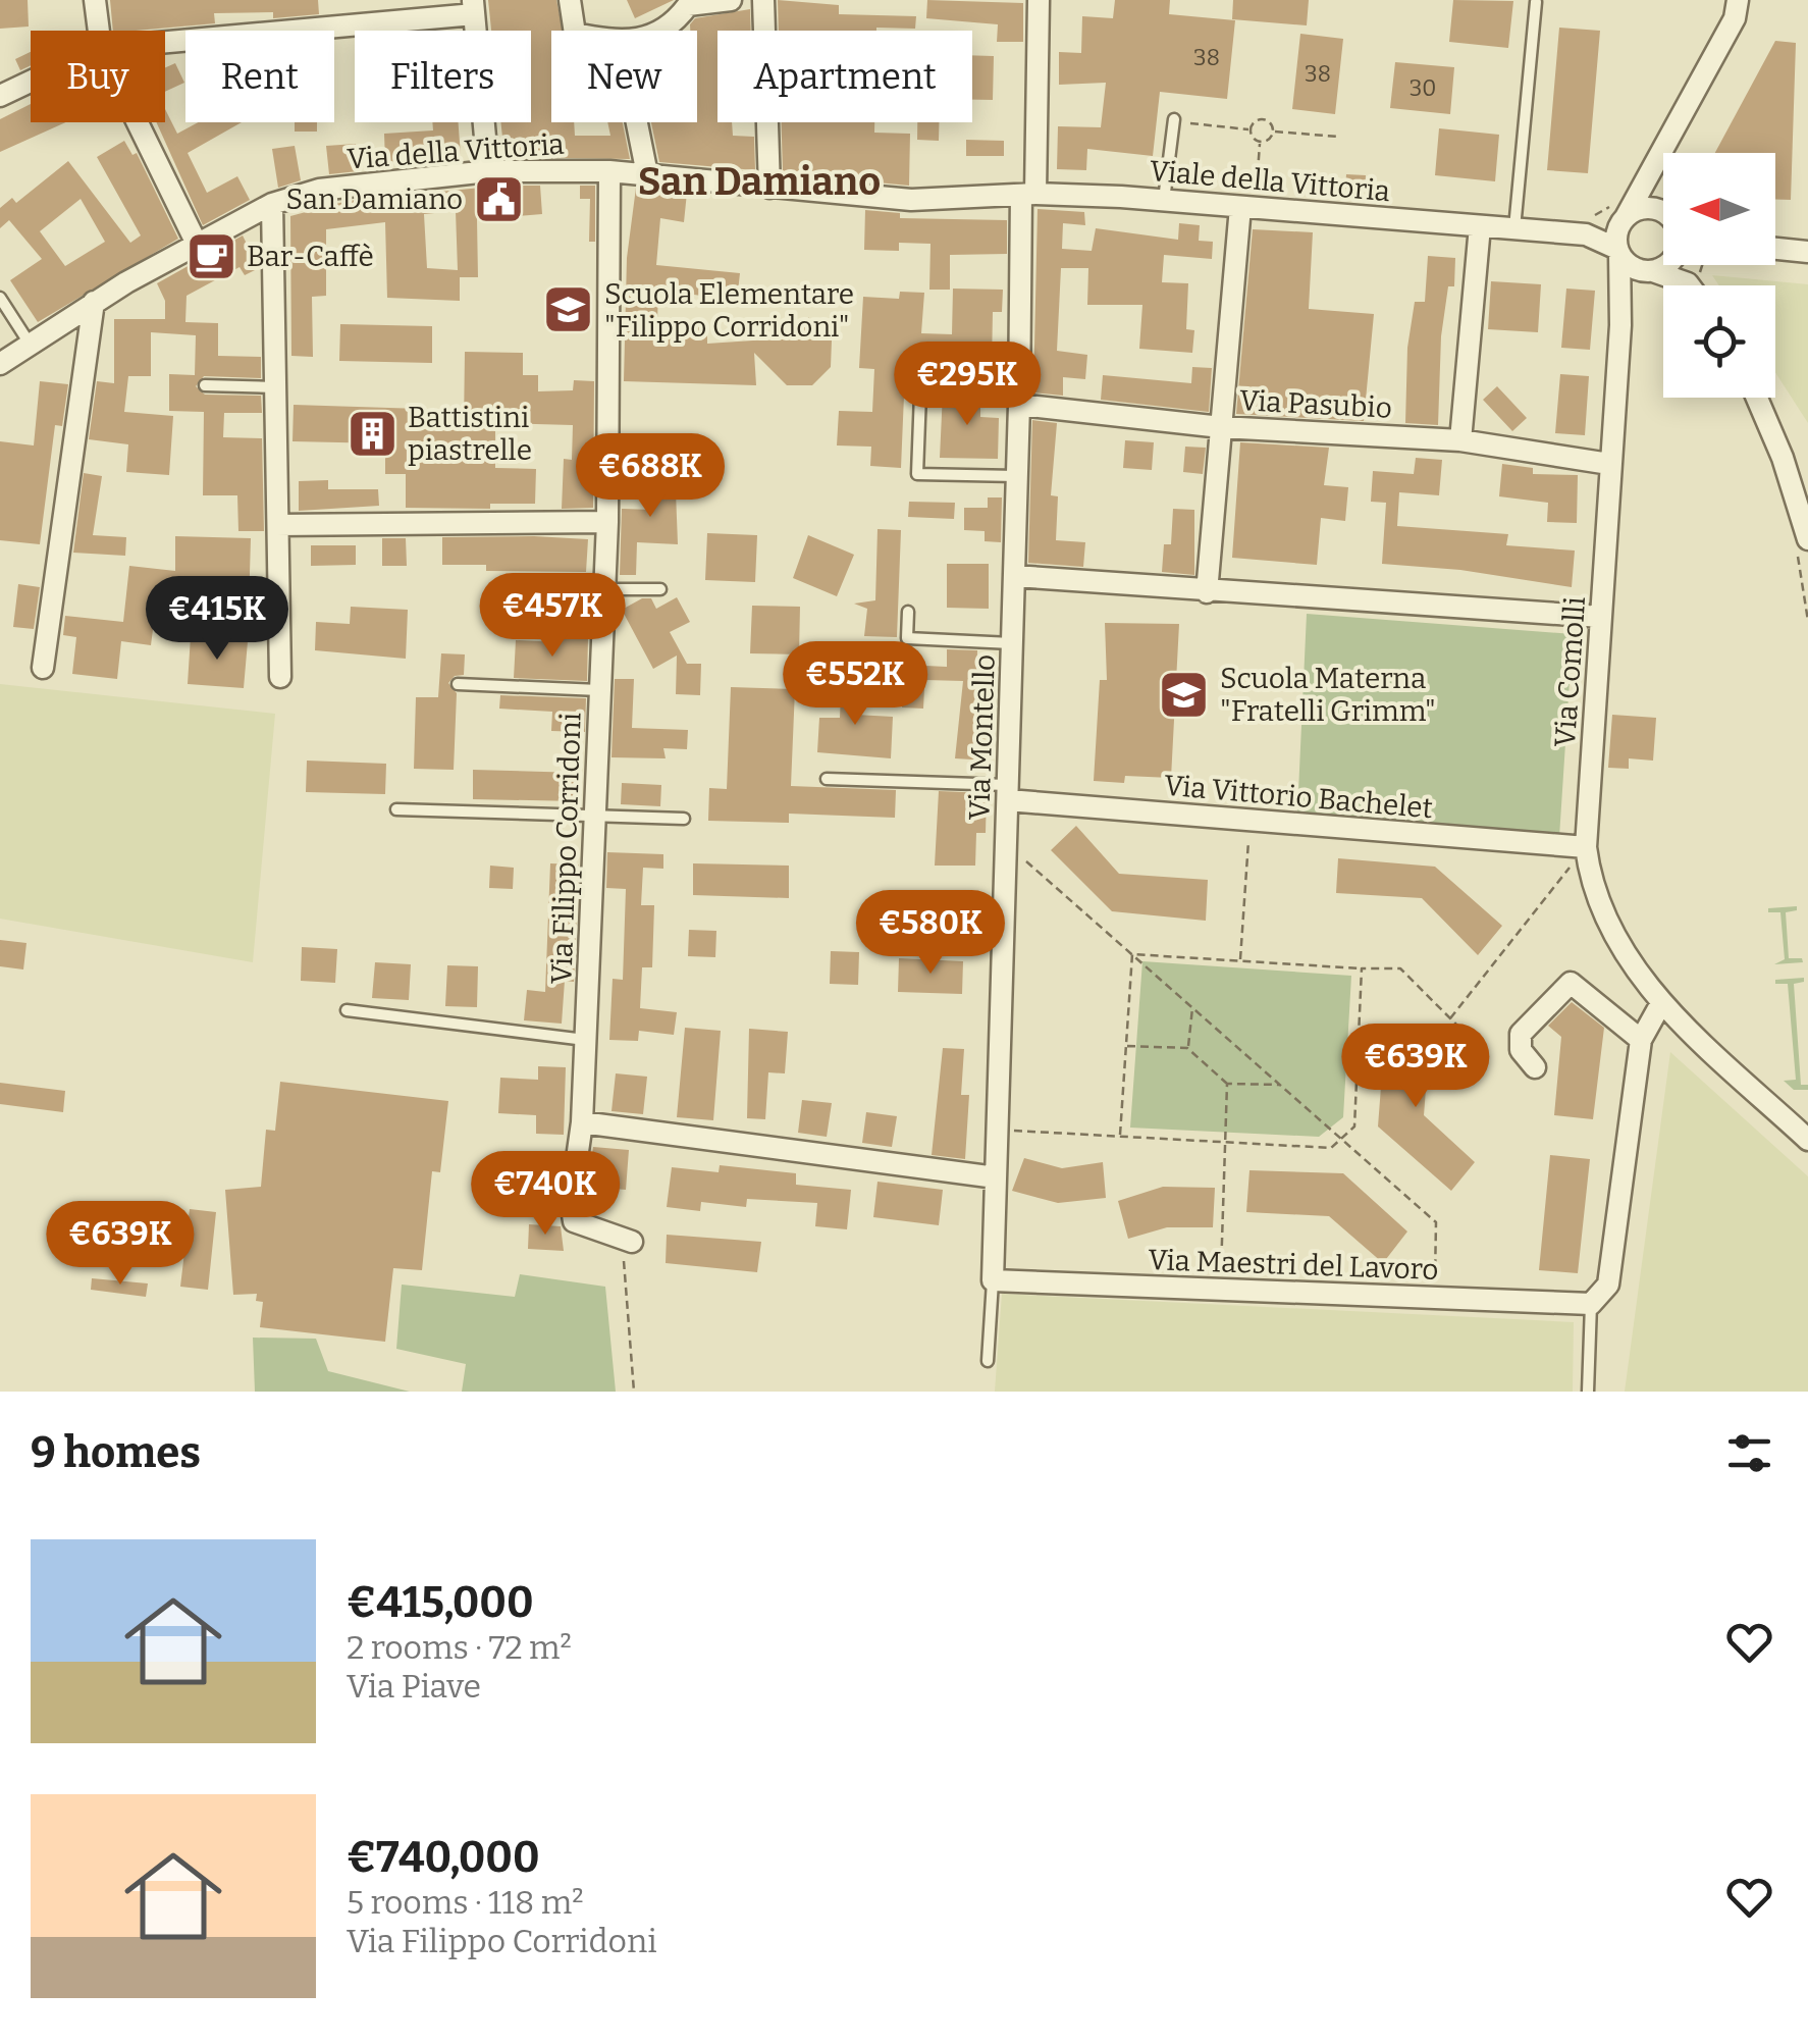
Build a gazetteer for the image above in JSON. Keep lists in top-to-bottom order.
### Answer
{
  "streets": {
    "street": [
      "Via della Vittoria",
      "Viale della Vittoria",
      "Via Pasubio",
      "Via Comolli",
      "Via Montello",
      "Via Vittorio Bachelet",
      "Via Filippo Corridoni",
      "Via Maestri del Lavoro"
    ]
  },
  "crossings": [
    ["Via della Vittoria", "Viale della Vittoria"],
    ["Via della Vittoria", "Via Montello"],
    ["Via della Vittoria", "Via Filippo Corridoni"],
    ["Viale della Vittoria", "Via Comolli"],
    ["Viale della Vittoria", "Via Montello"],
    ["Via Pasubio", "Via Comolli"],
    ["Via Pasubio", "Via Montello"],
    ["Via Comolli", "Via Vittorio Bachelet"],
    ["Via Montello", "Via Vittorio Bachelet"],
    ["Via Montello", "Via Maestri del Lavoro"]
  ],
  "districts": ["San Damiano"],
  "places": {
    "public building": ["San Damiano"],
    "cafe": ["Bar-Caffè"],
    "school or university": ["Scuola Elementare \"Filippo Corridoni\"", "Scuola Materna \"Fratelli Grimm\""],
    "building": ["Battistini piastrelle"]
  },
  "house_numbers": ["38", "38", "30"],
  "north": "left",
  "page": {
    "chip": [
      "Buy",
      "Rent",
      "Filters",
      "New",
      "Apartment"
    ],
    "price": [
      "€295K",
      "€688K",
      "€457K",
      "€415K",
      "€552K",
      "€580K",
      "€639K",
      "€740K",
      "€639K"
    ],
    "heading": "9 homes",
    "list": [
      {
        "name": "€415,000",
        "note": "2 rooms · 72 m² · Via Piave"
      },
      {
        "name": "€740,000",
        "note": "5 rooms · 118 m² · Via Filippo Corridoni"
      }
    ]
  }
}
